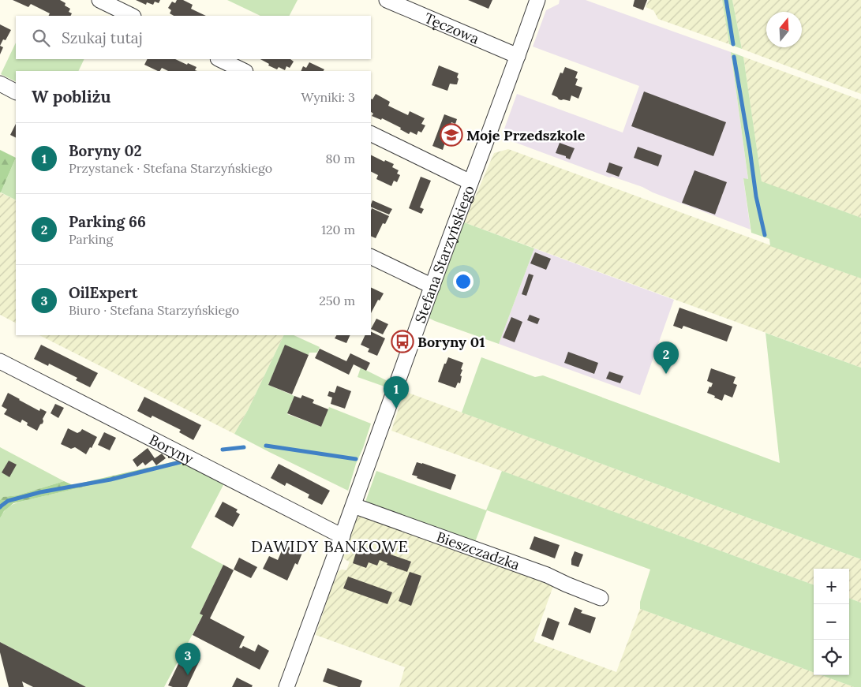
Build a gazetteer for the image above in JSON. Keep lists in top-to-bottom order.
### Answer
{
  "streets": {
    "street": [
      "Tęczowa",
      "Stefana Starzyńskiego",
      "Boryny",
      "Bieszczadzka"
    ]
  },
  "crossings": [
    ["Tęczowa", "Stefana Starzyńskiego"],
    ["Stefana Starzyńskiego", "Boryny"],
    ["Stefana Starzyńskiego", "Bieszczadzka"]
  ],
  "districts": ["DAWIDY BANKOWE"],
  "places": {
    "school or university": ["Moje Przedszkole"],
    "bus stop": ["Boryny 01"]
  },
  "north": "top",
  "page": {
    "search": "Szukaj tutaj",
    "heading": ["W pobliżu", "Wyniki: 3"],
    "list": [
      {
        "mark": "1",
        "name": "Boryny 02",
        "note": "Przystanek · Stefana Starzyńskiego",
        "value": "80 m"
      },
      {
        "mark": "2",
        "name": "Parking 66",
        "note": "Parking",
        "value": "120 m"
      },
      {
        "mark": "3",
        "name": "OilExpert",
        "note": "Biuro · Stefana Starzyńskiego",
        "value": "250 m"
      }
    ],
    "pins": ["2", "1", "3"],
    "map_buttons": ["+", "−"]
  }
}
